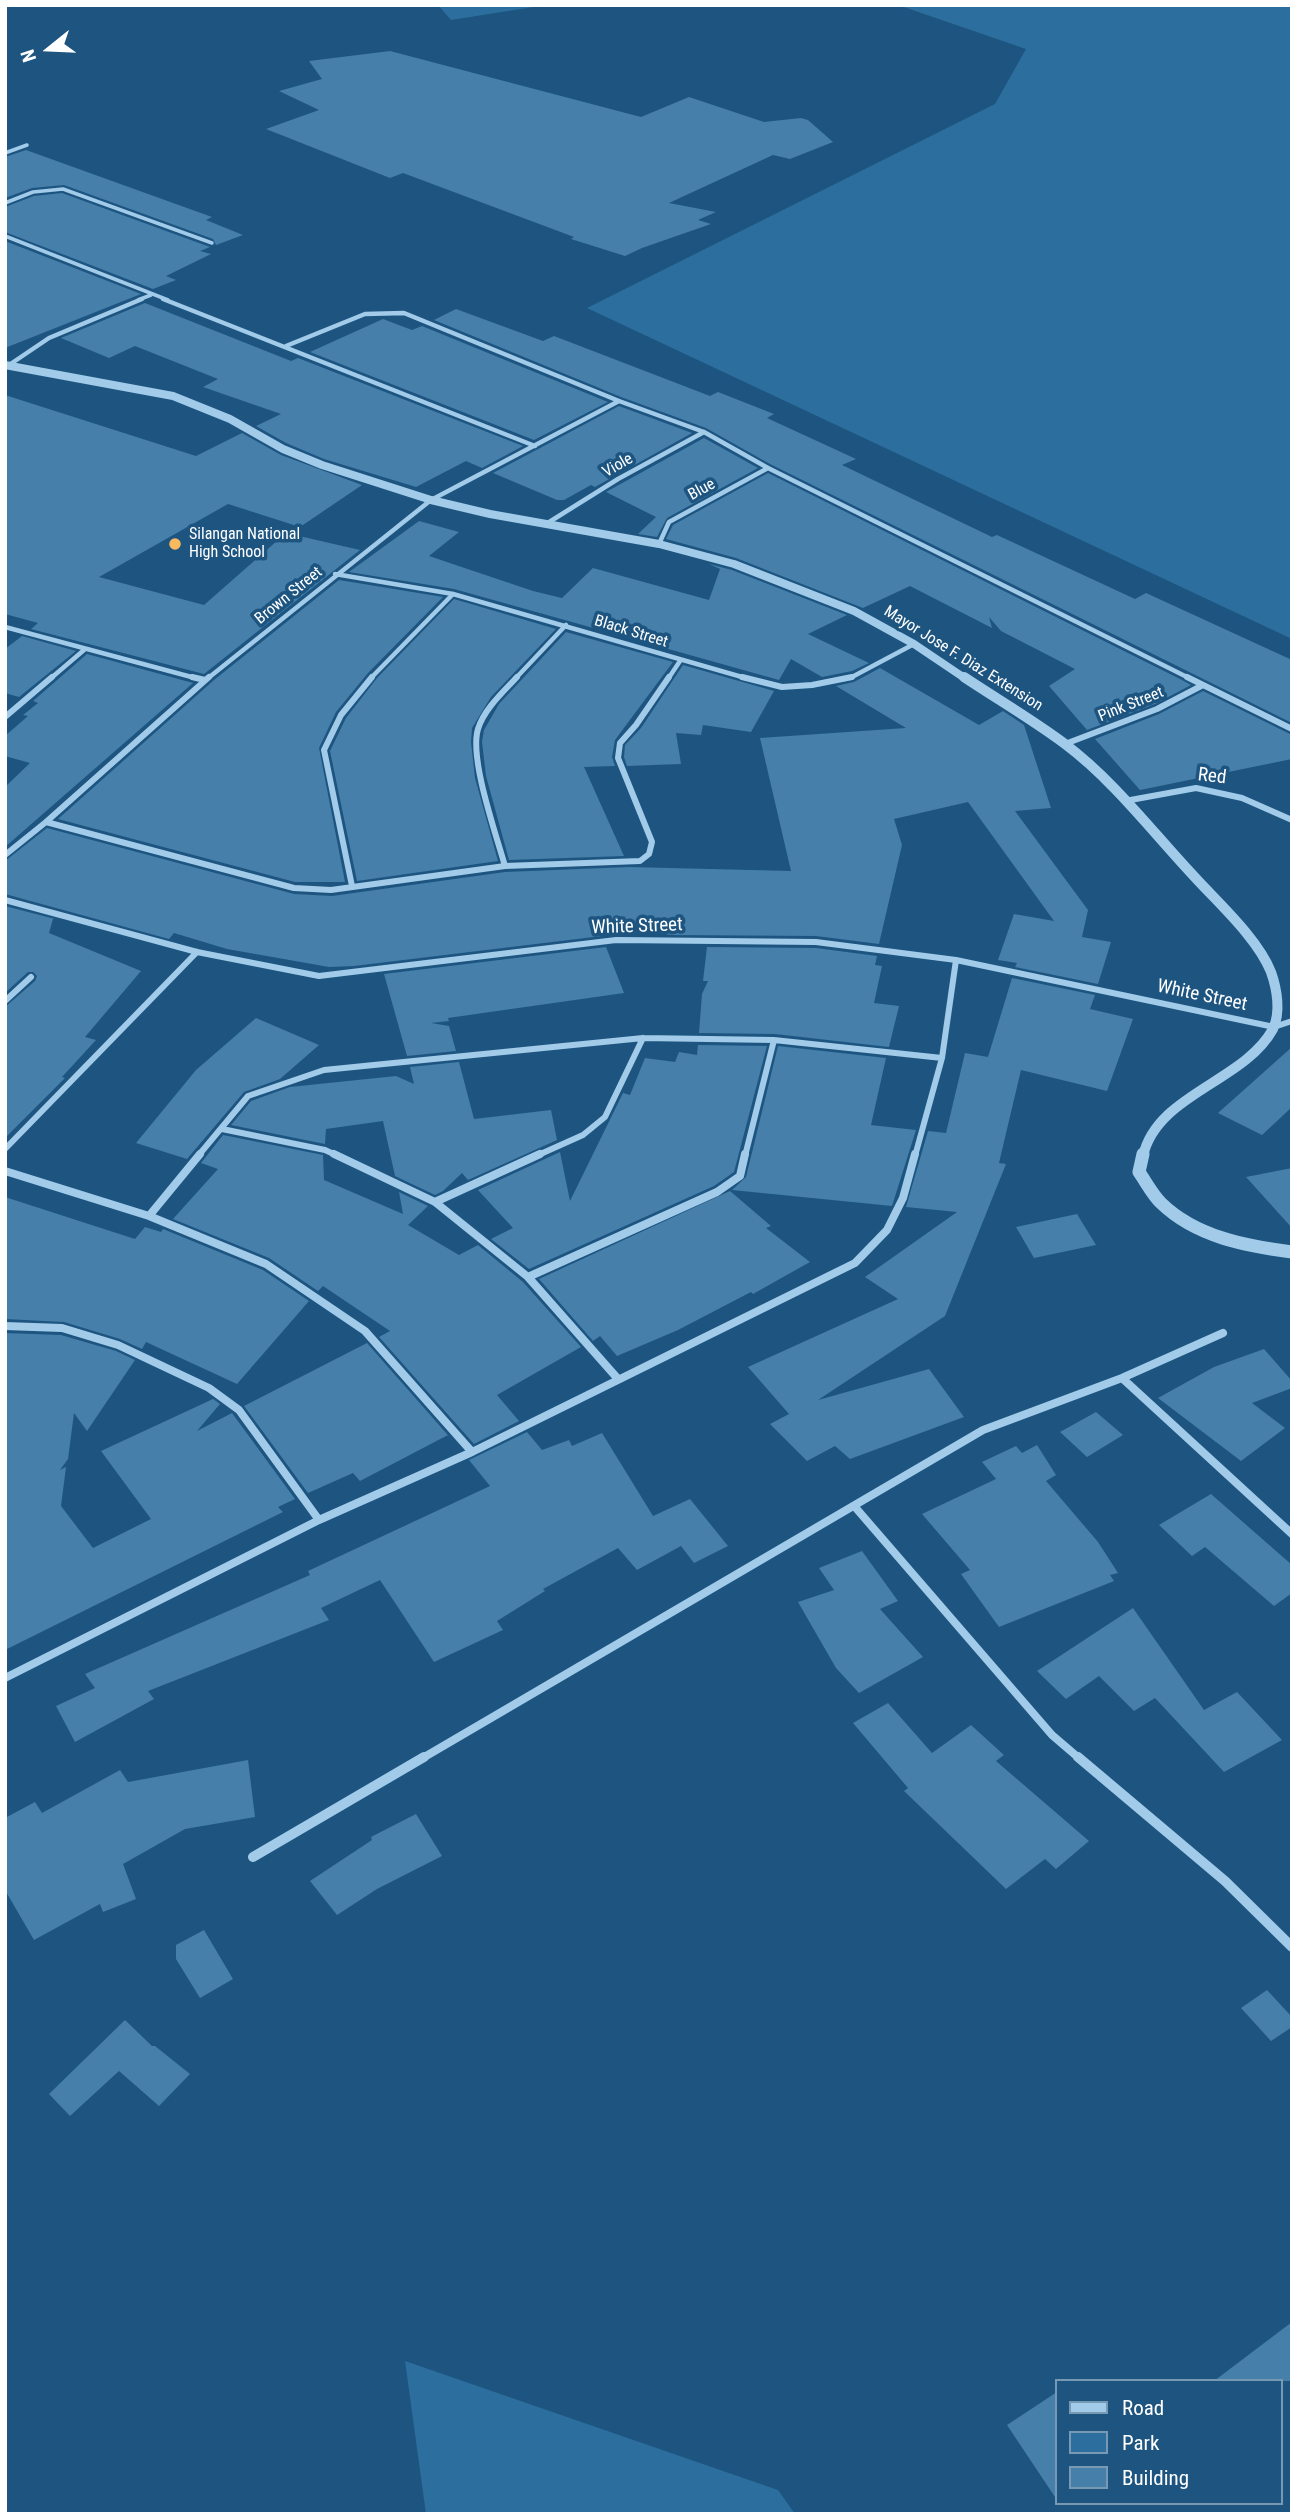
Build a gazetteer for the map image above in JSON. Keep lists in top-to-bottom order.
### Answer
{
  "streets": {
    "street": [
      "Viole",
      "Blue",
      "Brown Street",
      "Black Street",
      "Mayor Jose F. Diaz Extension",
      "Pink Street",
      "Red",
      "White Street"
    ]
  },
  "crossings": [
    ["Viole", "Mayor Jose F. Diaz Extension"],
    ["Blue", "Mayor Jose F. Diaz Extension"],
    ["Brown Street", "Black Street"],
    ["Brown Street", "Mayor Jose F. Diaz Extension"],
    ["Black Street", "Mayor Jose F. Diaz Extension"],
    ["Mayor Jose F. Diaz Extension", "Pink Street"],
    ["Mayor Jose F. Diaz Extension", "Red"],
    ["Mayor Jose F. Diaz Extension", "White Street"]
  ],
  "places": ["Silangan National High School"],
  "legend": ["Road", "Park", "Building"],
  "north": "left"
}
